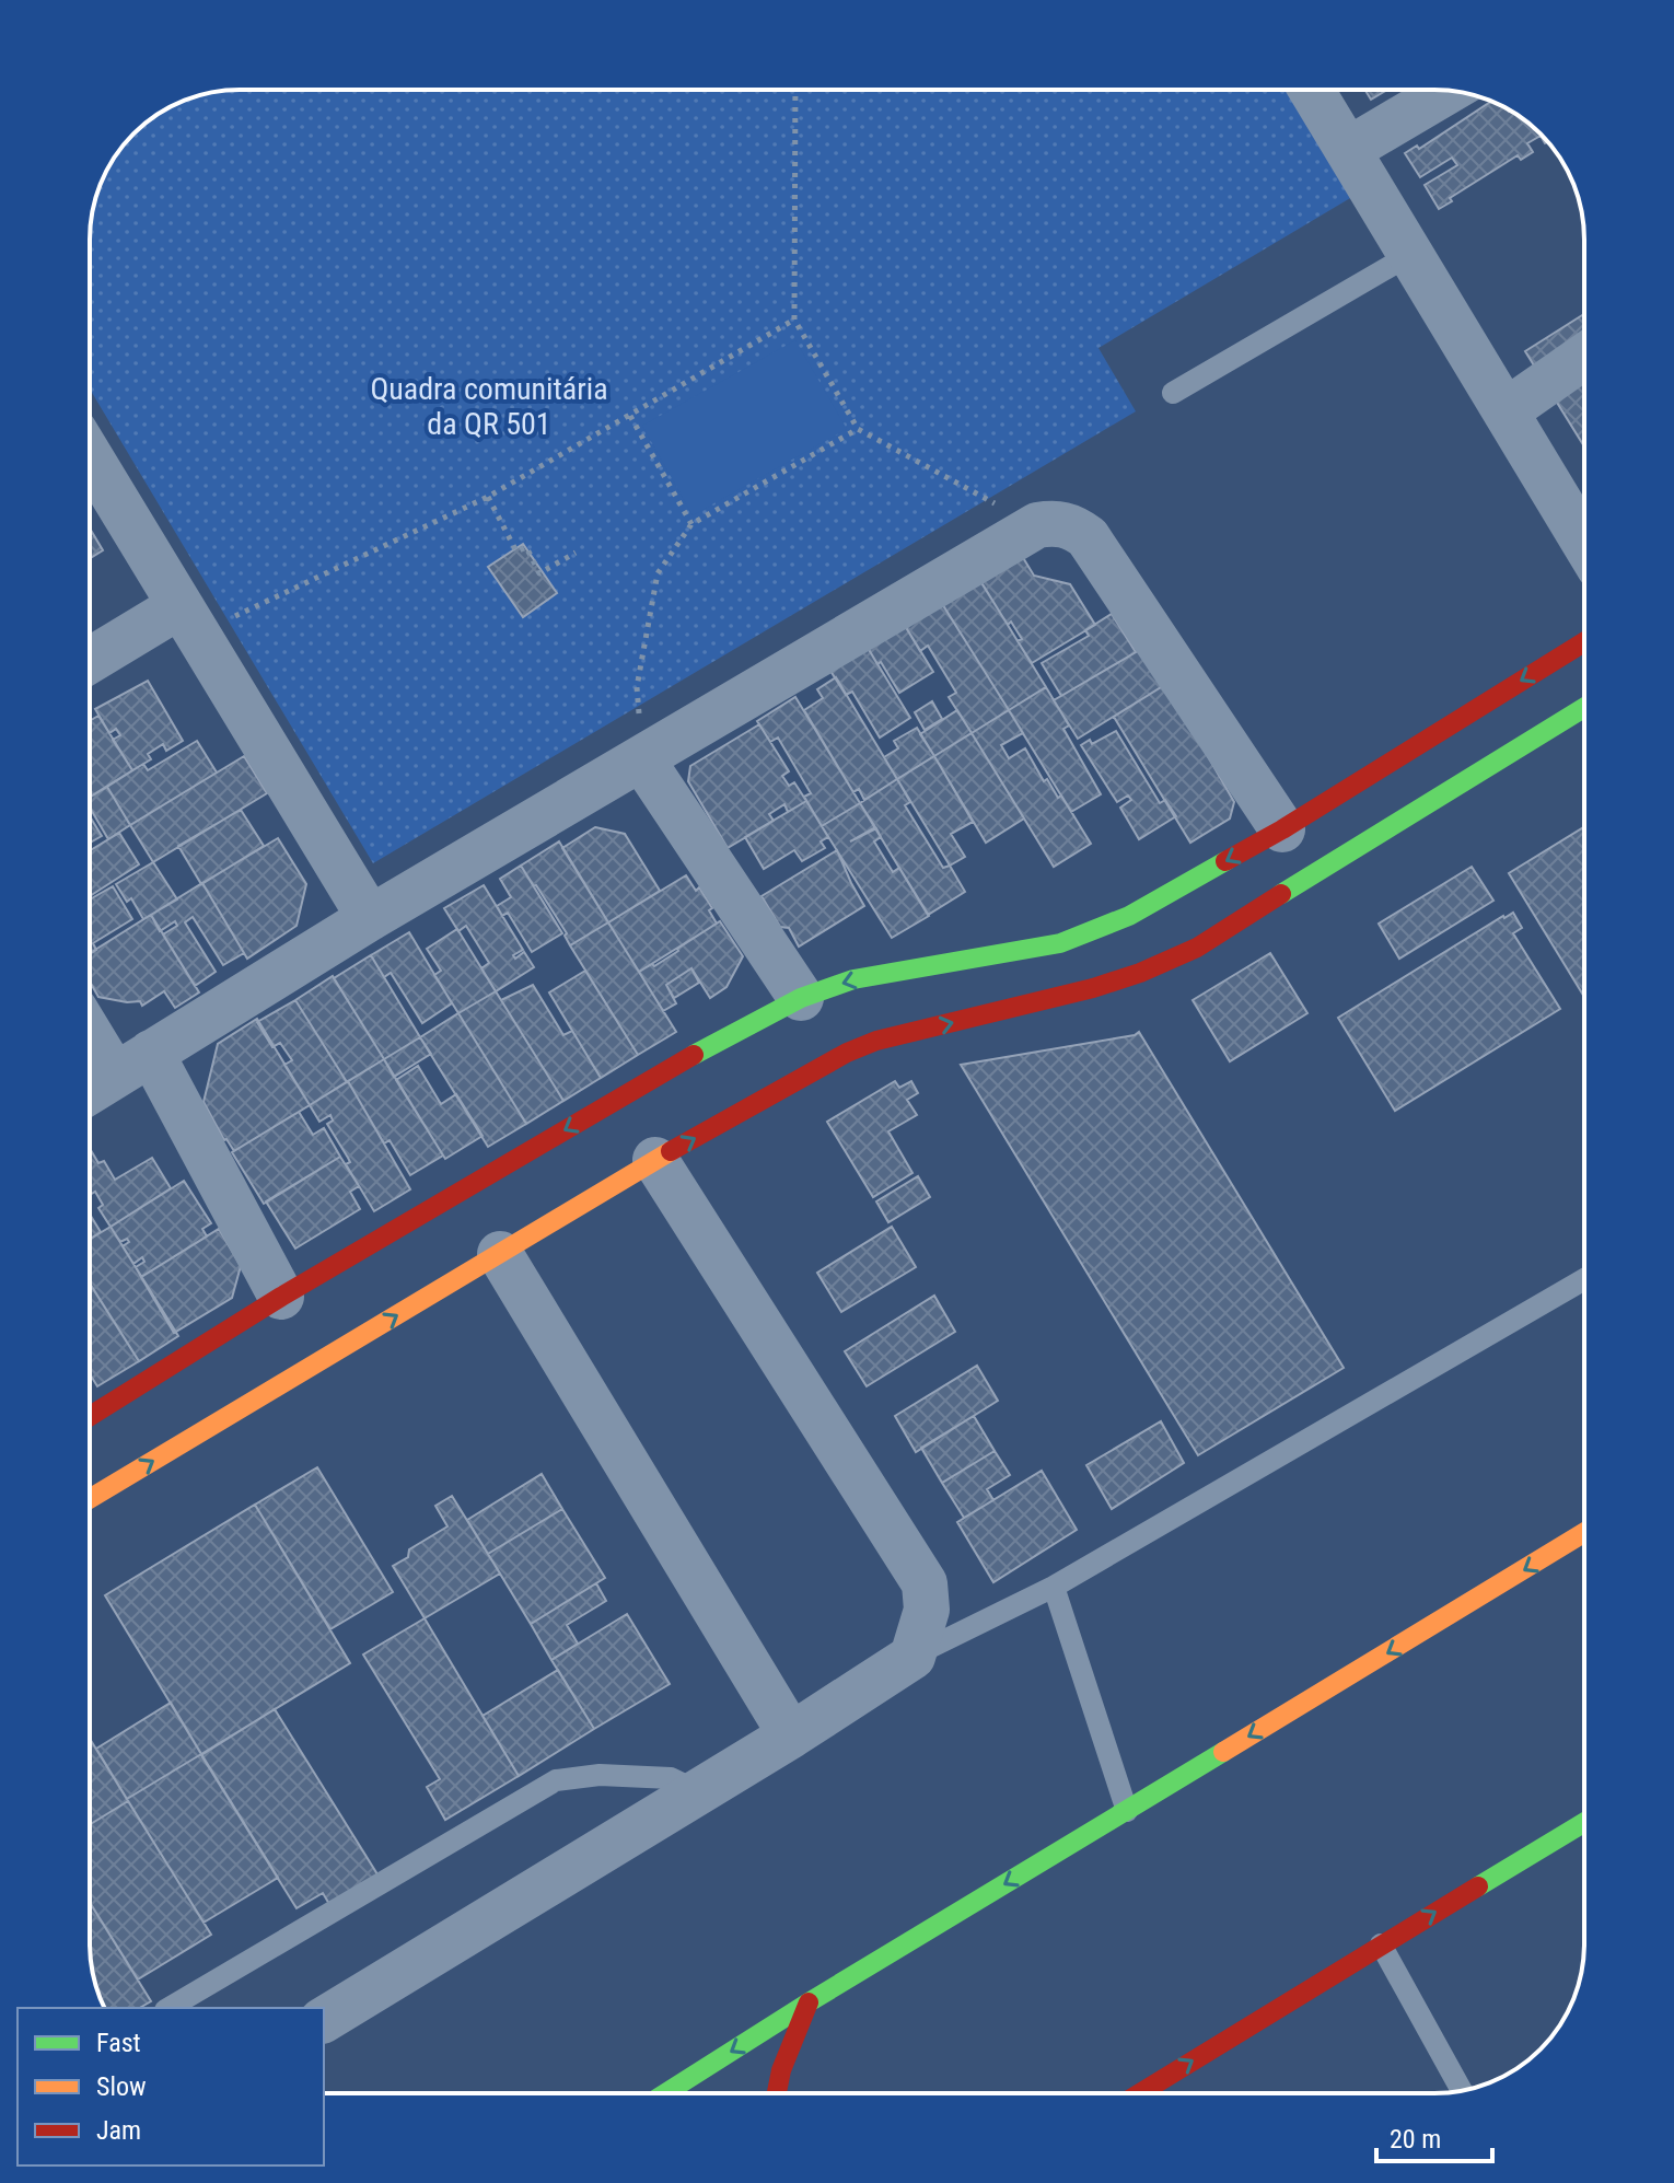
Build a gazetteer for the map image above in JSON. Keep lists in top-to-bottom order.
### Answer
{
  "parks": ["Quadra comunitária da QR 501"],
  "legend": ["Fast", "Slow", "Jam"],
  "scale_bar": "20 m"
}
